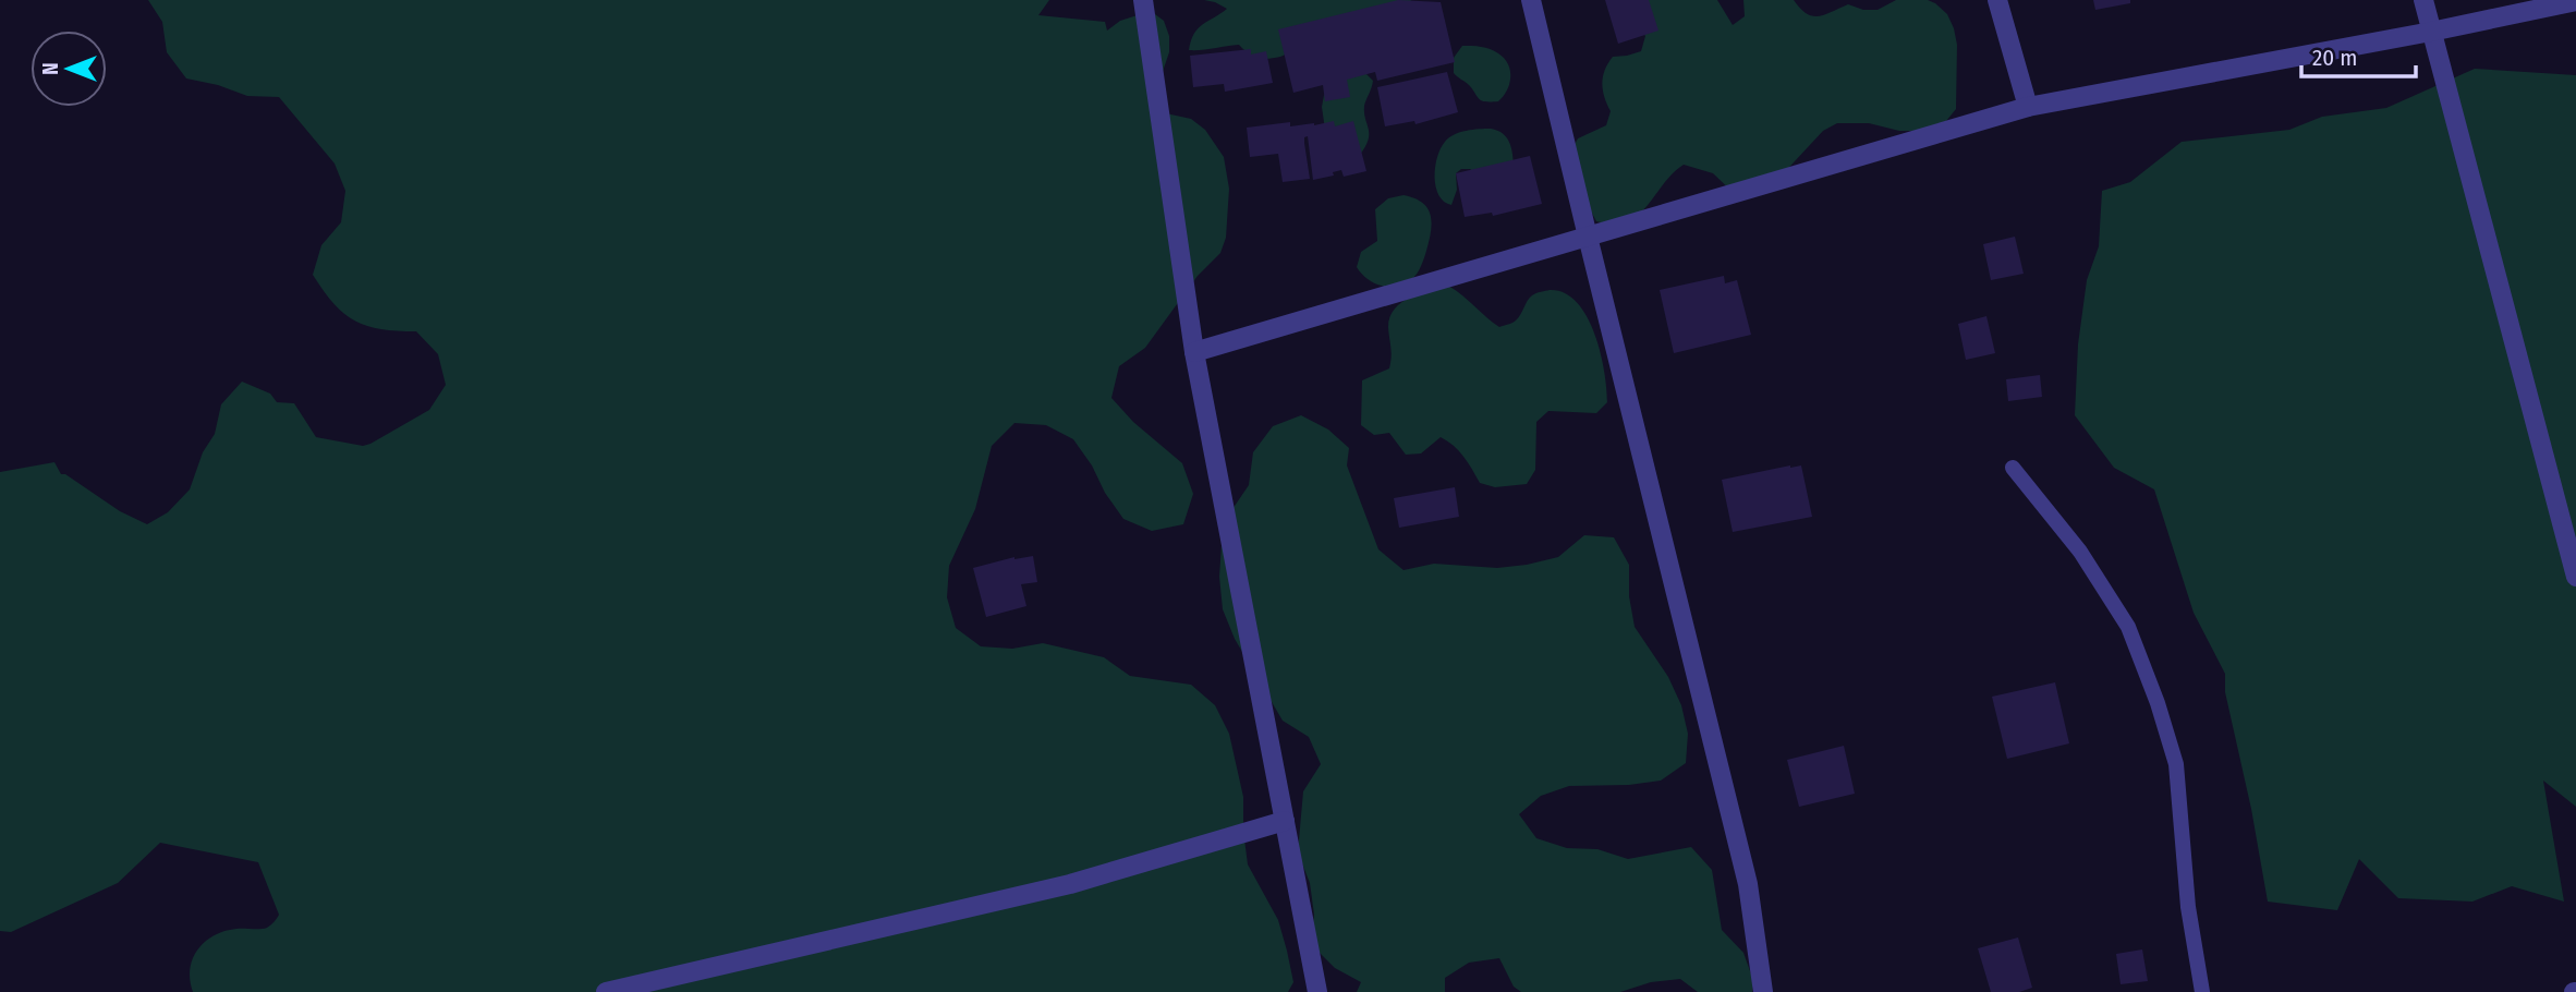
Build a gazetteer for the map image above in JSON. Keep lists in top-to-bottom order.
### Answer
{
  "scale_bar": "20 m",
  "north": "left"
}
